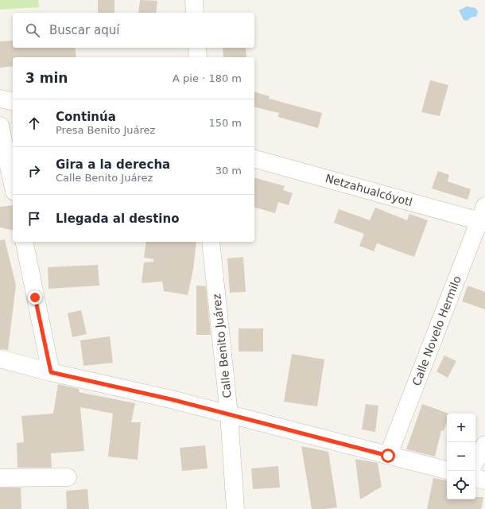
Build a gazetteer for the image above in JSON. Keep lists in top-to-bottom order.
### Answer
{
  "streets": {
    "street": ["Netzahualcóyotl", "Calle Novelo Hermilo", "Calle Benito Juárez"]
  },
  "crossings": [
    ["Netzahualcóyotl", "Calle Novelo Hermilo"]
  ],
  "page": {
    "search": "Buscar aquí",
    "heading": ["3 min", "A pie · 180 m"],
    "list": [
      ["Continúa", "Presa Benito Juárez", "150 m"],
      ["Gira a la derecha", "Calle Benito Juárez", "30 m"],
      "Llegada al destino"
    ],
    "map_buttons": ["+", "−"]
  }
}
